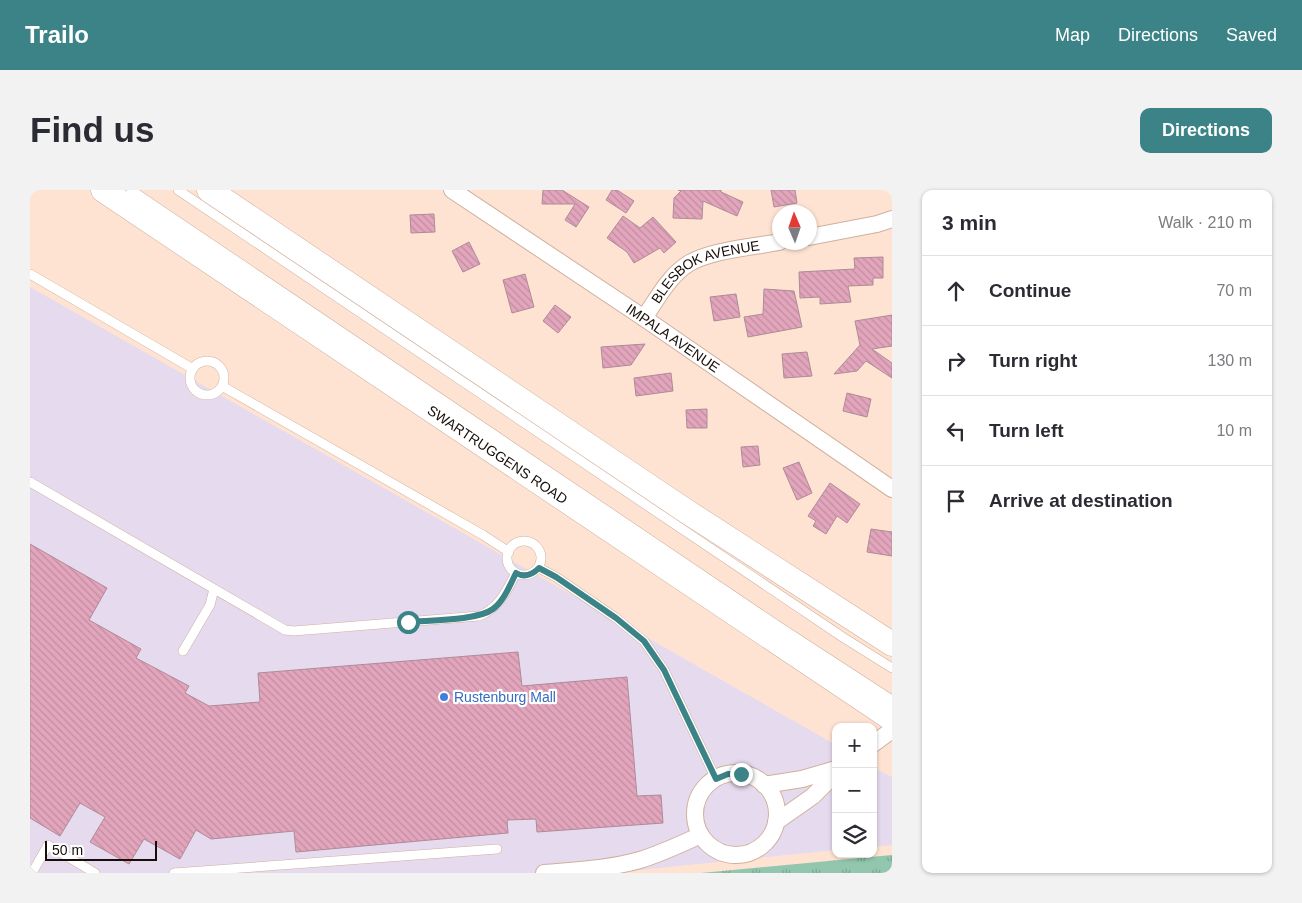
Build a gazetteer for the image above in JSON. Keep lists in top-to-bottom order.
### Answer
{
  "streets": {
    "main road": ["SWARTRUGGENS ROAD"],
    "street": ["BLESBOK AVENUE", "IMPALA AVENUE"]
  },
  "crossings": [
    ["BLESBOK AVENUE", "IMPALA AVENUE"]
  ],
  "places": ["Rustenburg Mall"],
  "scale_bar": "50 m",
  "north": "top",
  "page": {
    "header": "Trailo",
    "nav": ["Map", "Directions", "Saved"],
    "buttons": "Directions",
    "title": "Find us",
    "heading": ["3 min", "Walk · 210 m"],
    "list": [
      ["Continue", "70 m"],
      ["Turn right", "130 m"],
      ["Turn left", "10 m"],
      "Arrive at destination"
    ],
    "map_buttons": ["+", "−"],
    "scale": "50 m"
  }
}
